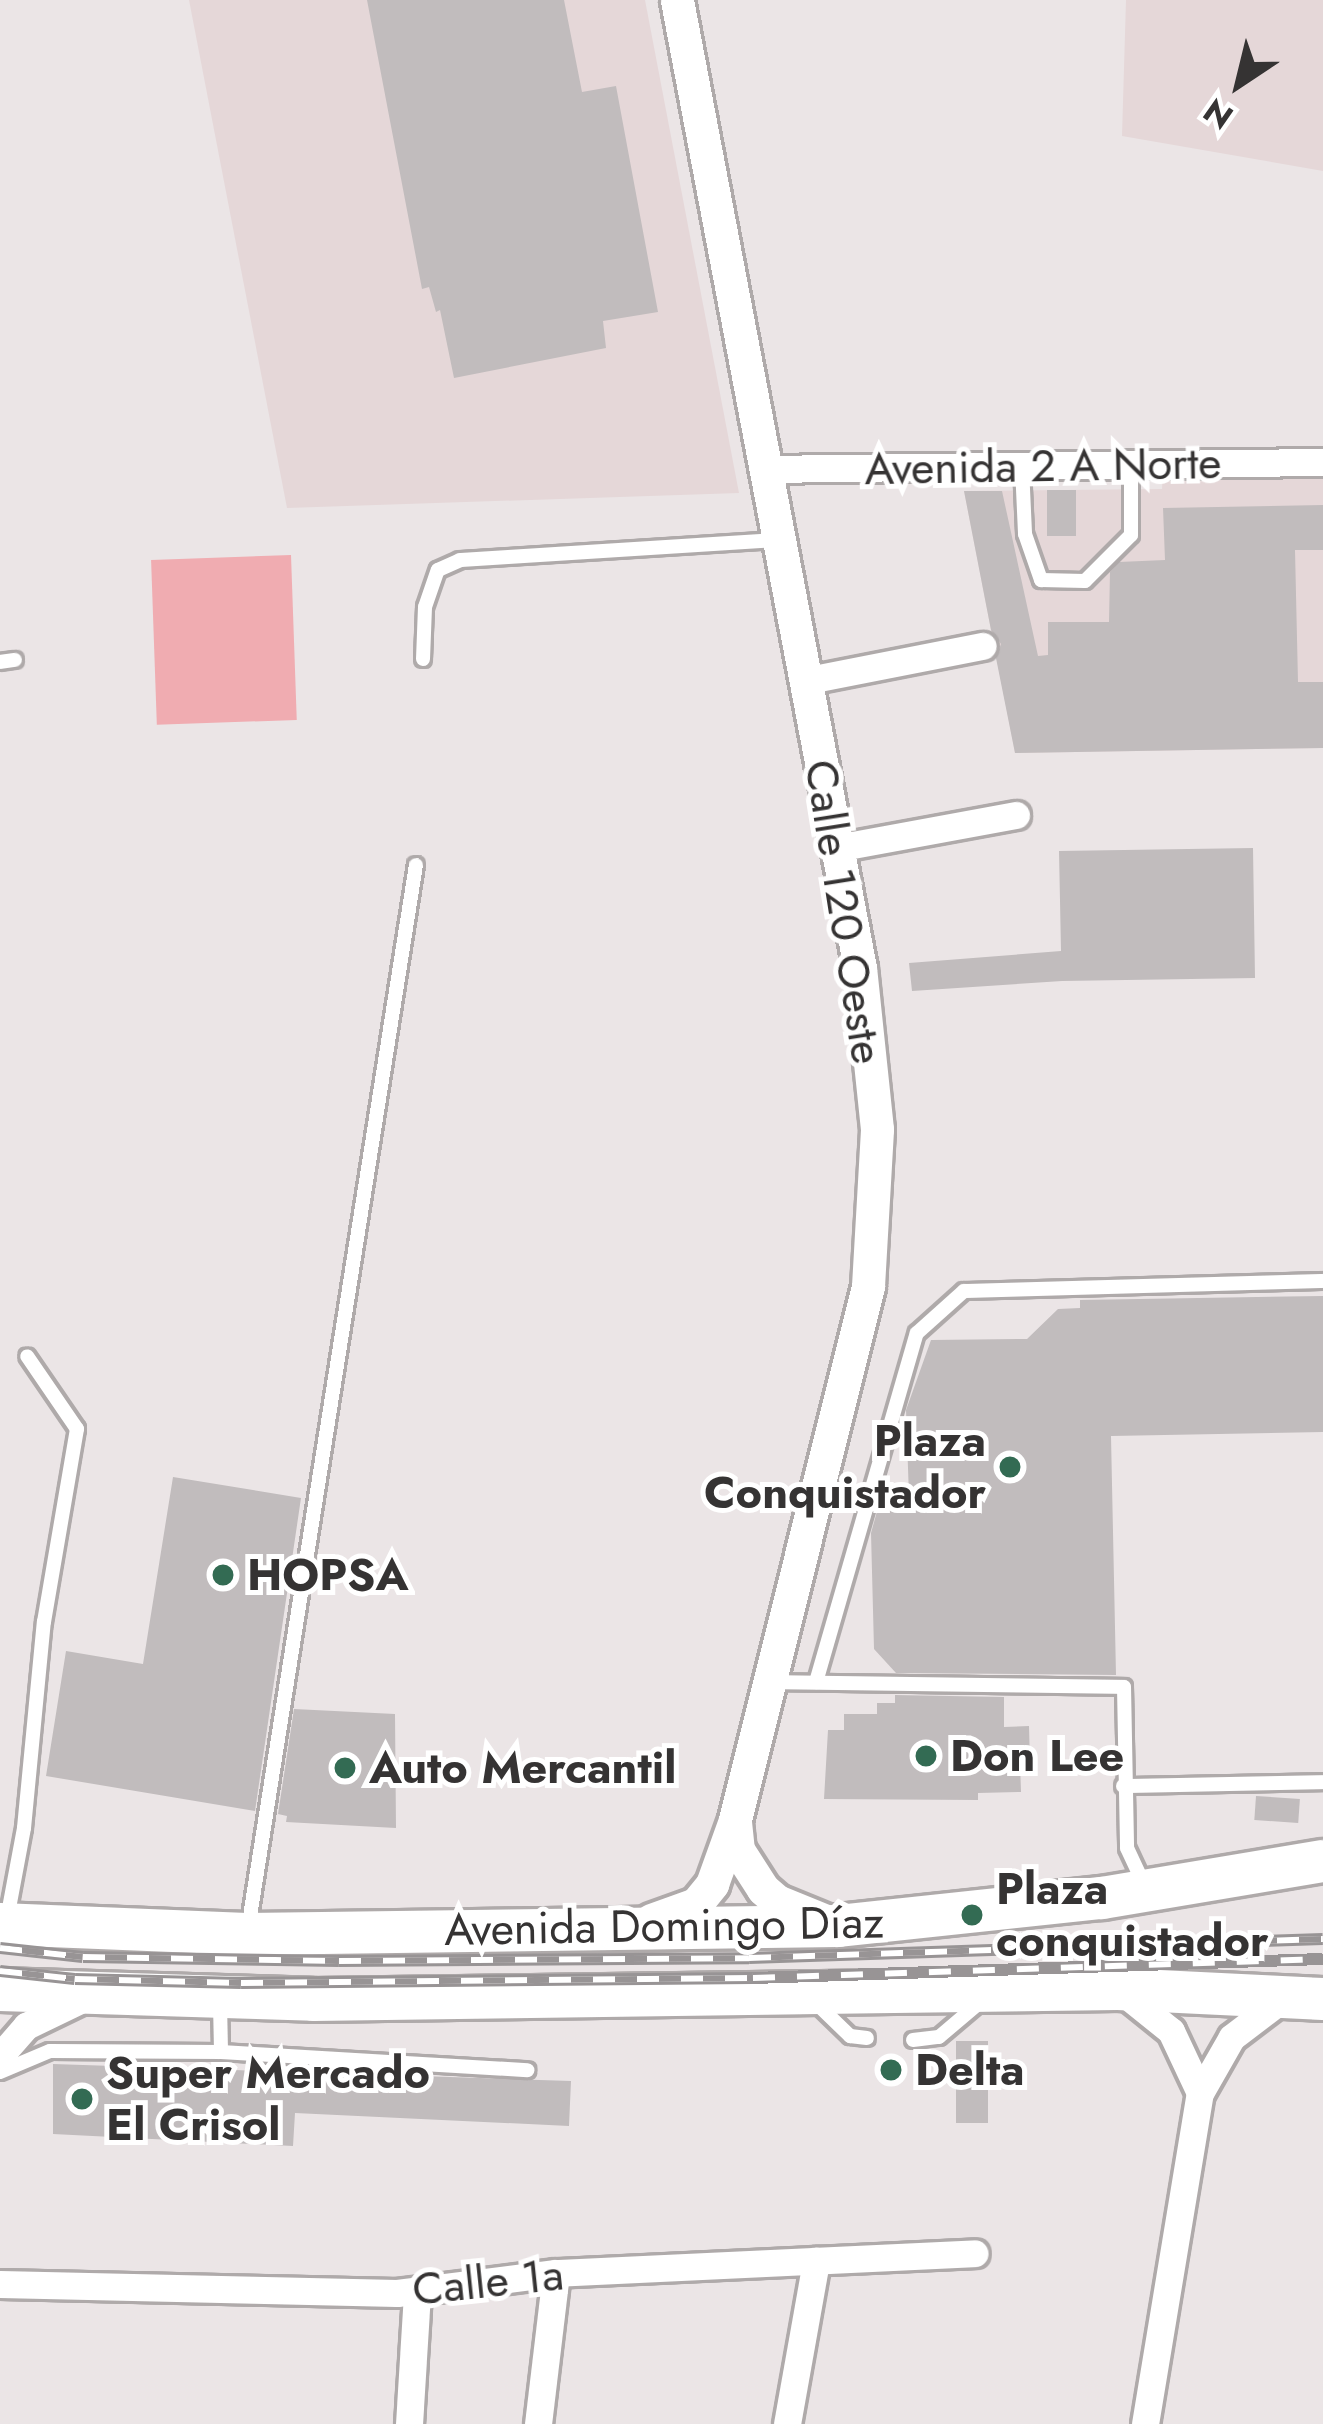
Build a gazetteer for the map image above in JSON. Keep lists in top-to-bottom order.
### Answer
{
  "streets": {
    "main road": ["Avenida Domingo Díaz"],
    "street": ["Avenida 2 A Norte", "Calle 120 Oeste", "Calle 1a"]
  },
  "crossings": [
    ["Avenida 2 A Norte", "Calle 120 Oeste"],
    ["Calle 120 Oeste", "Avenida Domingo Díaz"]
  ],
  "places": [
    "Plaza Conquistador",
    "HOPSA",
    "Don Lee",
    "Auto Mercantil",
    "Plaza conquistador",
    "Delta",
    "Super Mercado El Crisol"
  ],
  "north": "bottom left"
}
